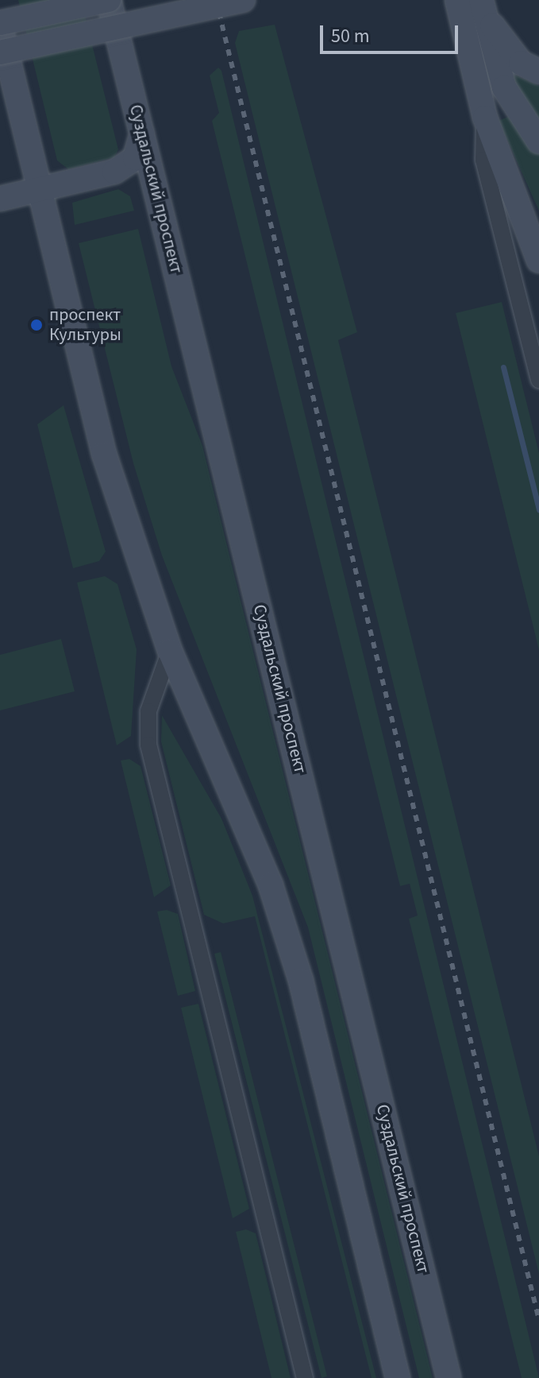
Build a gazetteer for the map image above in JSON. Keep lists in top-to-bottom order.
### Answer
{
  "streets": {
    "main road": ["Суздальский проспект"]
  },
  "places": ["проспект Культуры"],
  "scale_bar": "50 m"
}
